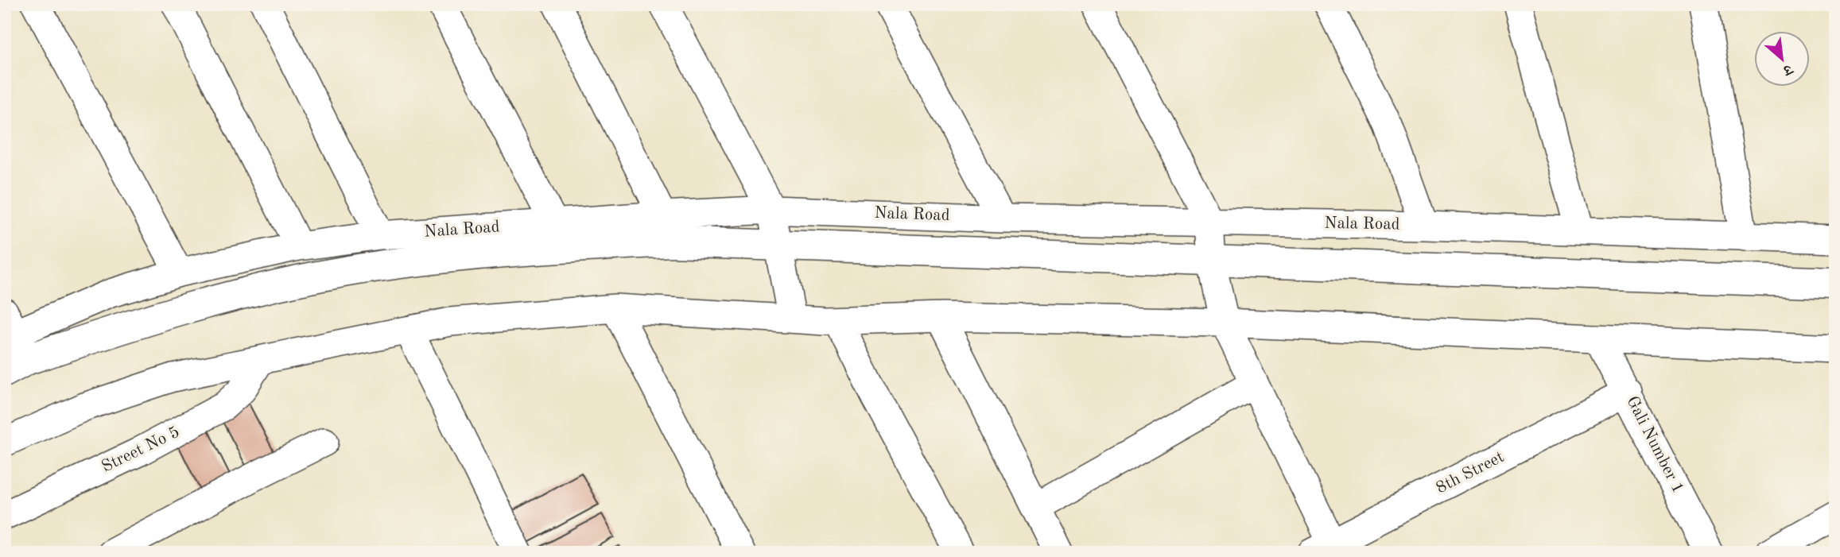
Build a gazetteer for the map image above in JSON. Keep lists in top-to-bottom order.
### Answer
{
  "streets": {
    "street": [
      "Nala Road",
      "Gali Number 1",
      "Street No 5",
      "8th Street"
    ]
  },
  "crossings": [
    ["Gali Number 1", "8th Street"]
  ],
  "north": "bottom right"
}
